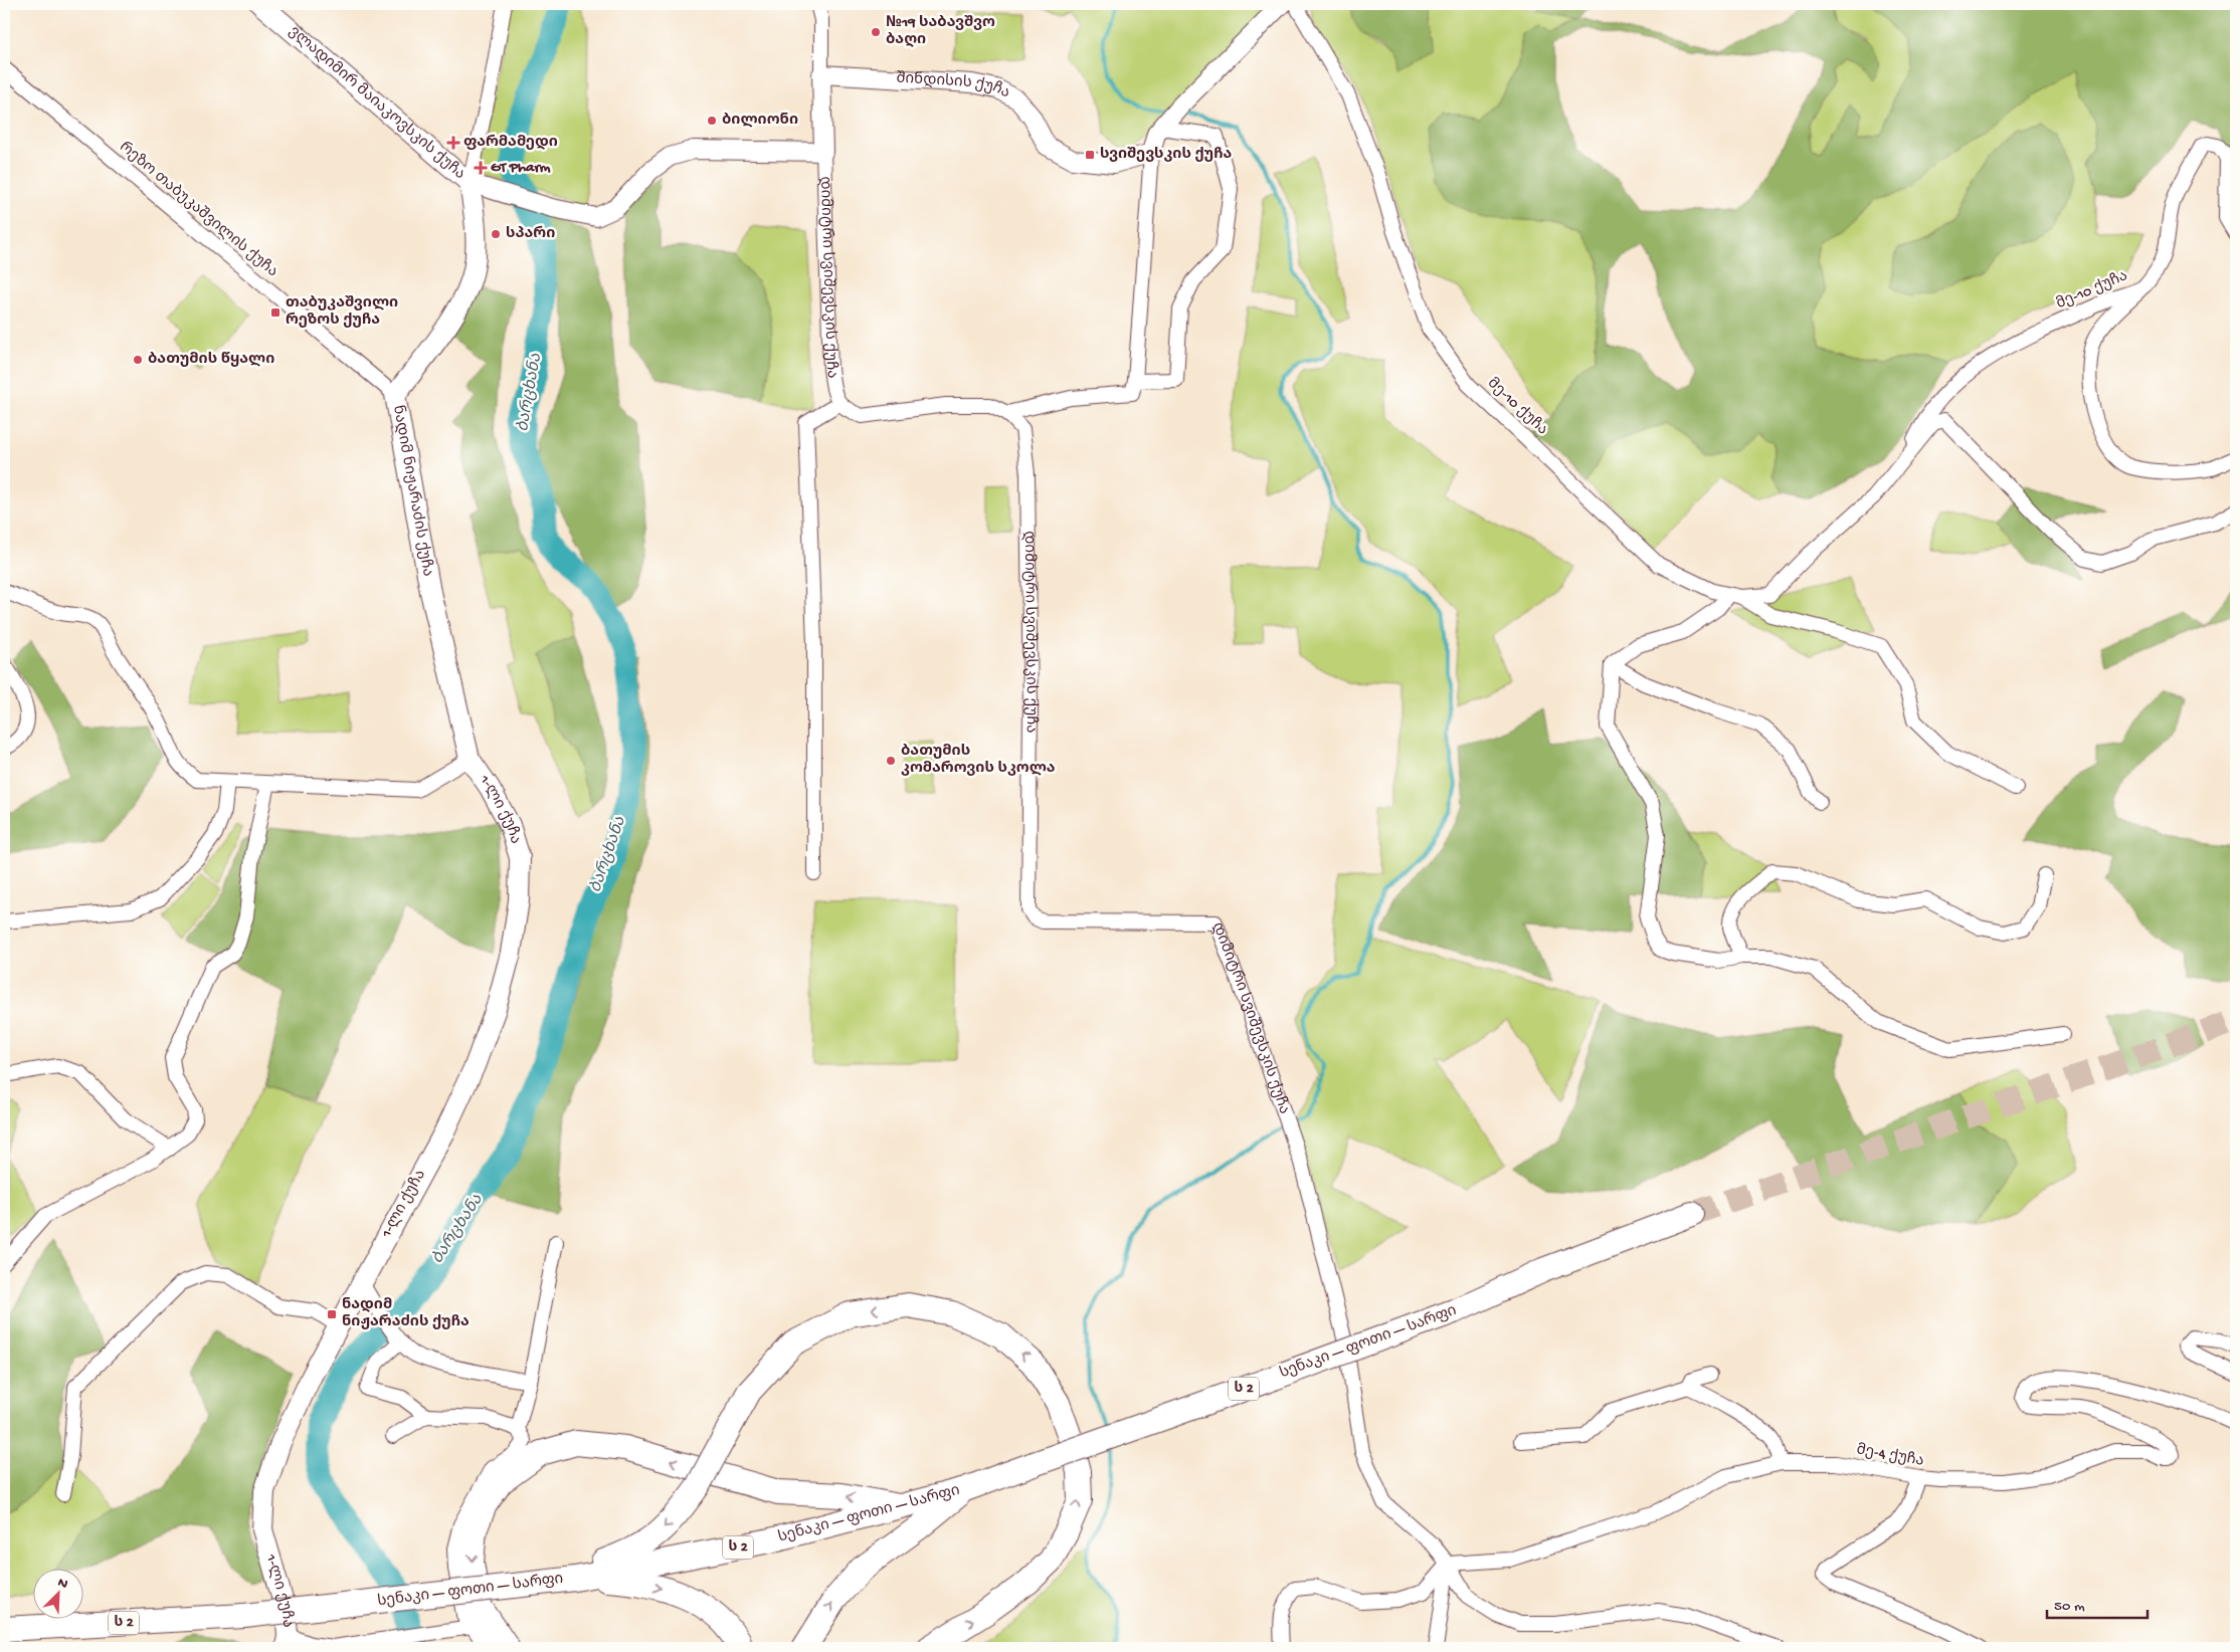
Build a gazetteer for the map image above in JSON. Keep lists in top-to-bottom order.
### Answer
{
  "streets": {
    "highway": ["სენაკი — ფოთი — სარფი", "ს 2"],
    "main road": ["ვლადიმირ მაიაკოვსკის ქუჩა", "ნადიმ ნიჟარაძის ქუჩა", "1-ლი ქუჩა"],
    "street": [
      "შინდისის ქუჩა",
      "რეზო თაბუკაშვილის ქუჩა",
      "დიმიტრი სვიშევსკის ქუჩა",
      "მე-10 ქუჩა",
      "მე-4 ქუჩა"
    ]
  },
  "crossings": [
    ["შინდისის ქუჩა", "დიმიტრი სვიშევსკის ქუჩა"],
    ["ვლადიმირ მაიაკოვსკის ქუჩა", "ნადიმ ნიჟარაძის ქუჩა"],
    ["რეზო თაბუკაშვილის ქუჩა", "ნადიმ ნიჟარაძის ქუჩა"],
    ["დიმიტრი სვიშევსკის ქუჩა", "მე-4 ქუჩა"],
    ["ნადიმ ნიჟარაძის ქუჩა", "1-ლი ქუჩა"]
  ],
  "water": ["ბარცხანა"],
  "places": {
    "other": [
      "№19 საბავშვო ბაღი",
      "ბილიონი",
      "სპარი",
      "ბათუმის წყალი",
      "ბათუმის კომაროვის სკოლა"
    ],
    "health": ["ფარმამედი", "GT Pharm"],
    "transit": ["სვიშევსკის ქუჩა", "თაბუკაშვილი რეზოს ქუჩა", "ნადიმ ნიჟარაძის ქუჩა"]
  },
  "scale_bar": "50 m",
  "north": "top right"
}
